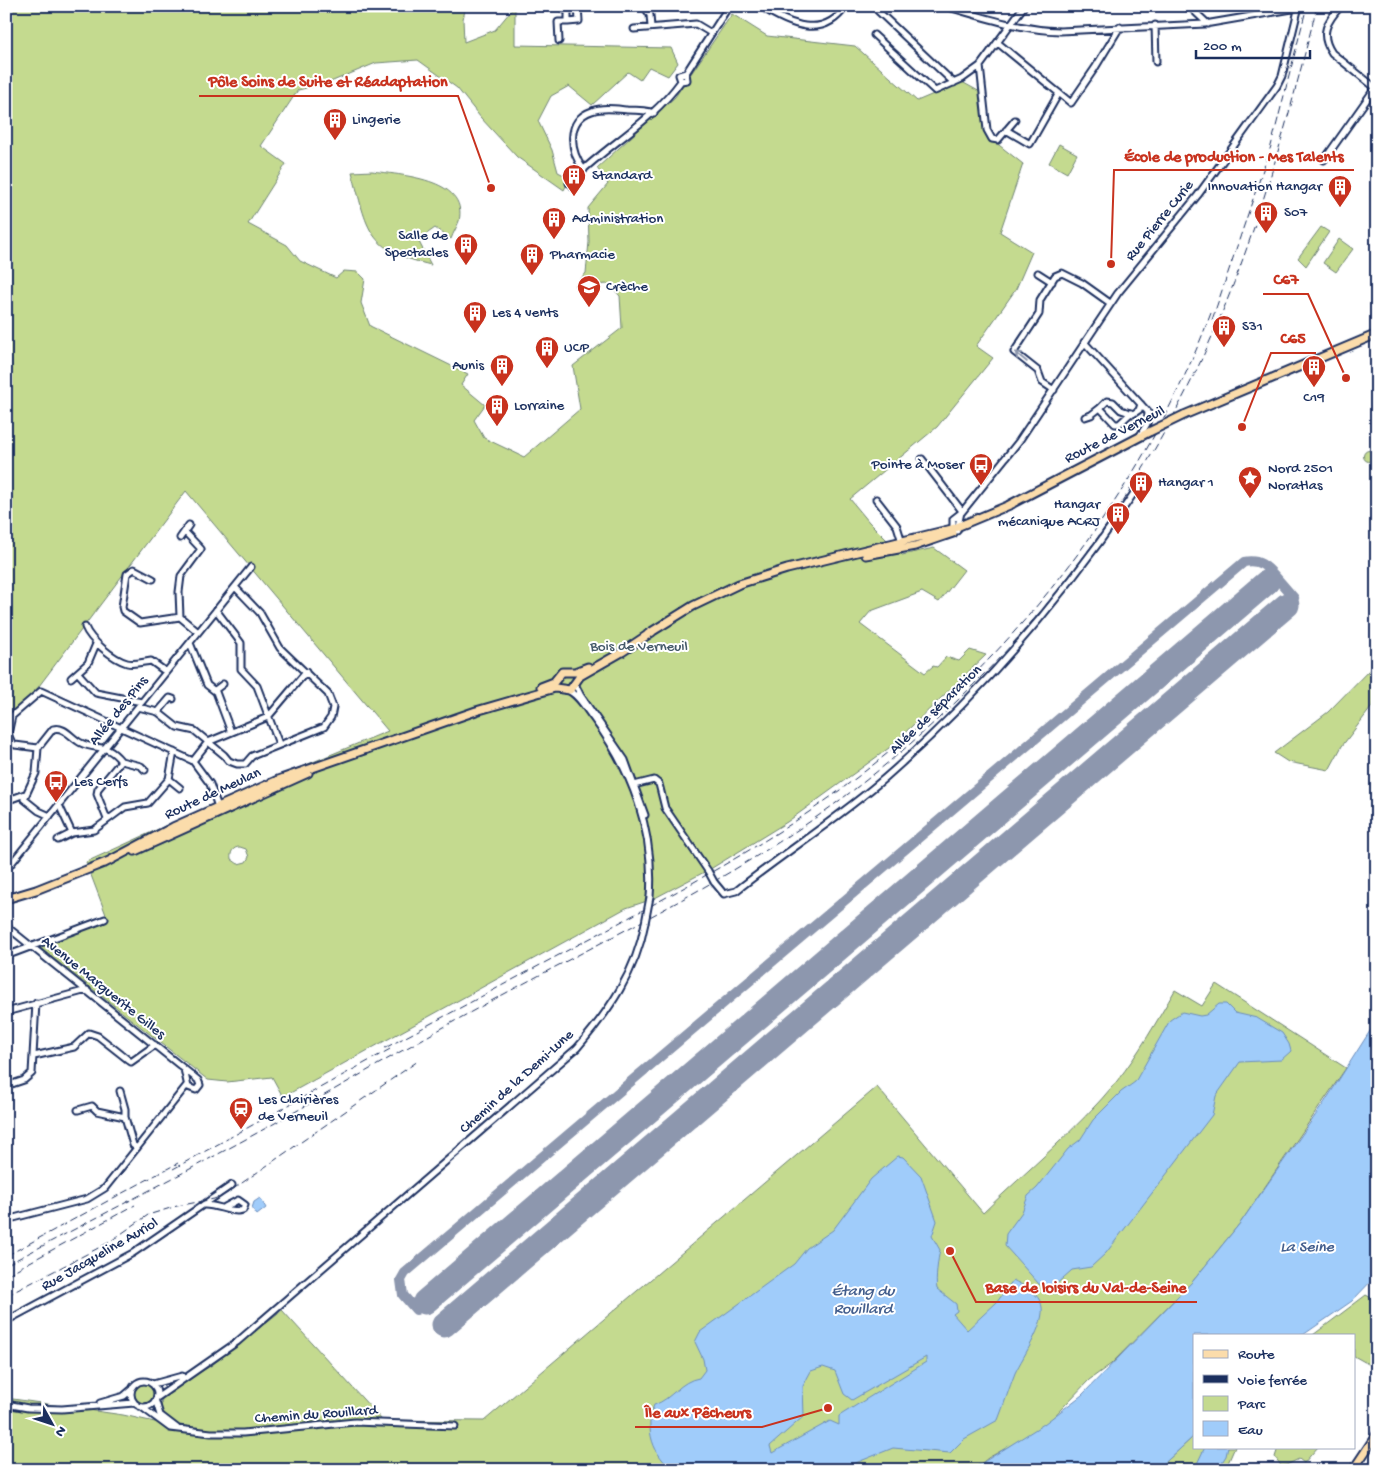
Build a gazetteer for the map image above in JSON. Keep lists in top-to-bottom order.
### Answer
{
  "streets": {
    "main road": ["Route de Verneuil", "Route de Meulan"],
    "street": [
      "Rue Pierre Curie",
      "Allée de séparation",
      "Allée des Pins",
      "Avenue Marguerite Gilles",
      "Chemin de la Demi-Lune",
      "Rue Jacqueline Auriol",
      "Chemin du Rouillard"
    ]
  },
  "crossings": [
    ["Rue Pierre Curie", "Route de Verneuil"],
    ["Route de Verneuil", "Route de Meulan"],
    ["Allée de séparation", "Chemin de la Demi-Lune"],
    ["Chemin de la Demi-Lune", "Chemin du Rouillard"]
  ],
  "water": ["La Seine", "Étang du Rouillard"],
  "parks": ["Bois de Verneuil"],
  "places": {
    "building": [
      "Lingerie",
      "Standard",
      "Innovation Hangar",
      "S07",
      "Administration",
      "Salle de Spectacles",
      "Pharmacie",
      "Les 4 vents",
      "S31",
      "UCP",
      "Aunis",
      "C19",
      "Lorraine",
      "Hangar 1",
      "Hangar mécanique ACRJ"
    ],
    "other": [
      "Pôle Soins de Suite et Réadaptation",
      "École de production - Mes Talents",
      "C67",
      "C65",
      "Base de loisirs du Val-de-Seine",
      "Île aux Pêcheurs"
    ],
    "school or university": ["Crèche"],
    "bus stop": ["Pointe à Moser", "Les Cerfs"],
    "place": ["Nord 2501 Noratlas"],
    "station": ["Les Clairières de Verneuil"]
  },
  "legend": [
    "Route",
    "Voie ferrée",
    "Parc",
    "Eau"
  ],
  "scale_bar": "200 m",
  "north": "bottom right"
}
